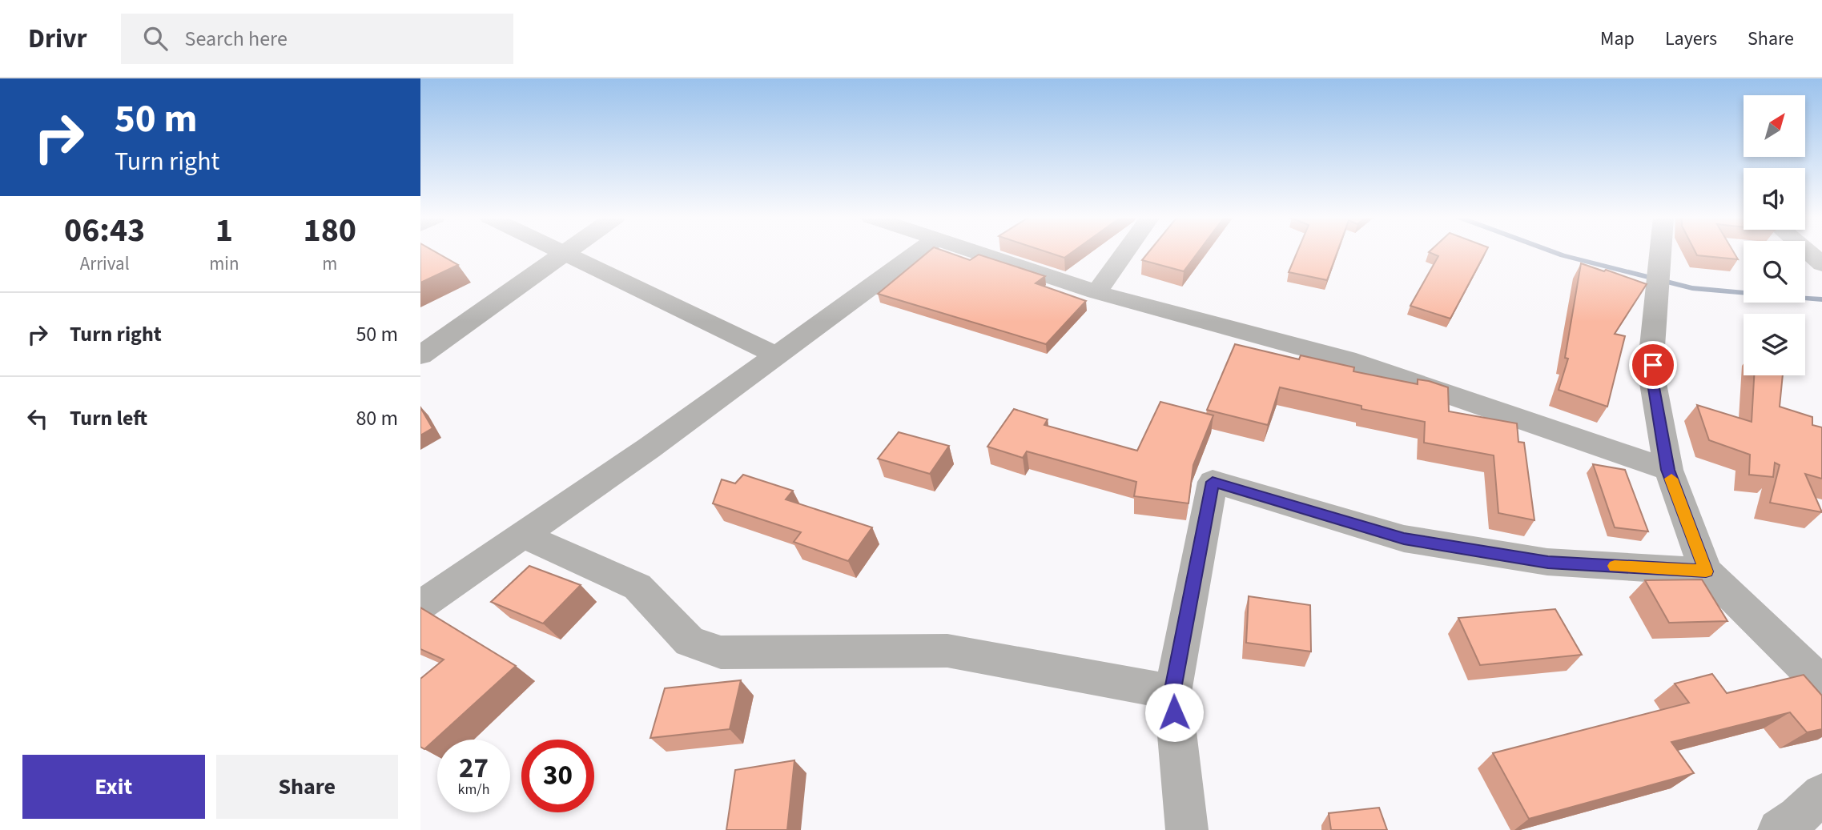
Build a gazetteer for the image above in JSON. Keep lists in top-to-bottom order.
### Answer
{
  "north": "top right",
  "page": {
    "header": "Drivr",
    "search": "Search here",
    "nav": ["Map", "Layers", "Share"],
    "turn": ["50 m", "Turn right"],
    "eta": [
      "06:43",
      "Arrival",
      "1",
      "min",
      "180",
      "m"
    ],
    "list": [
      {
        "name": "Turn right",
        "value": "50 m"
      },
      {
        "name": "Turn left",
        "value": "80 m"
      }
    ],
    "speed": "27 km/h",
    "limit": "30",
    "buttons": ["Exit", "Share"]
  }
}
